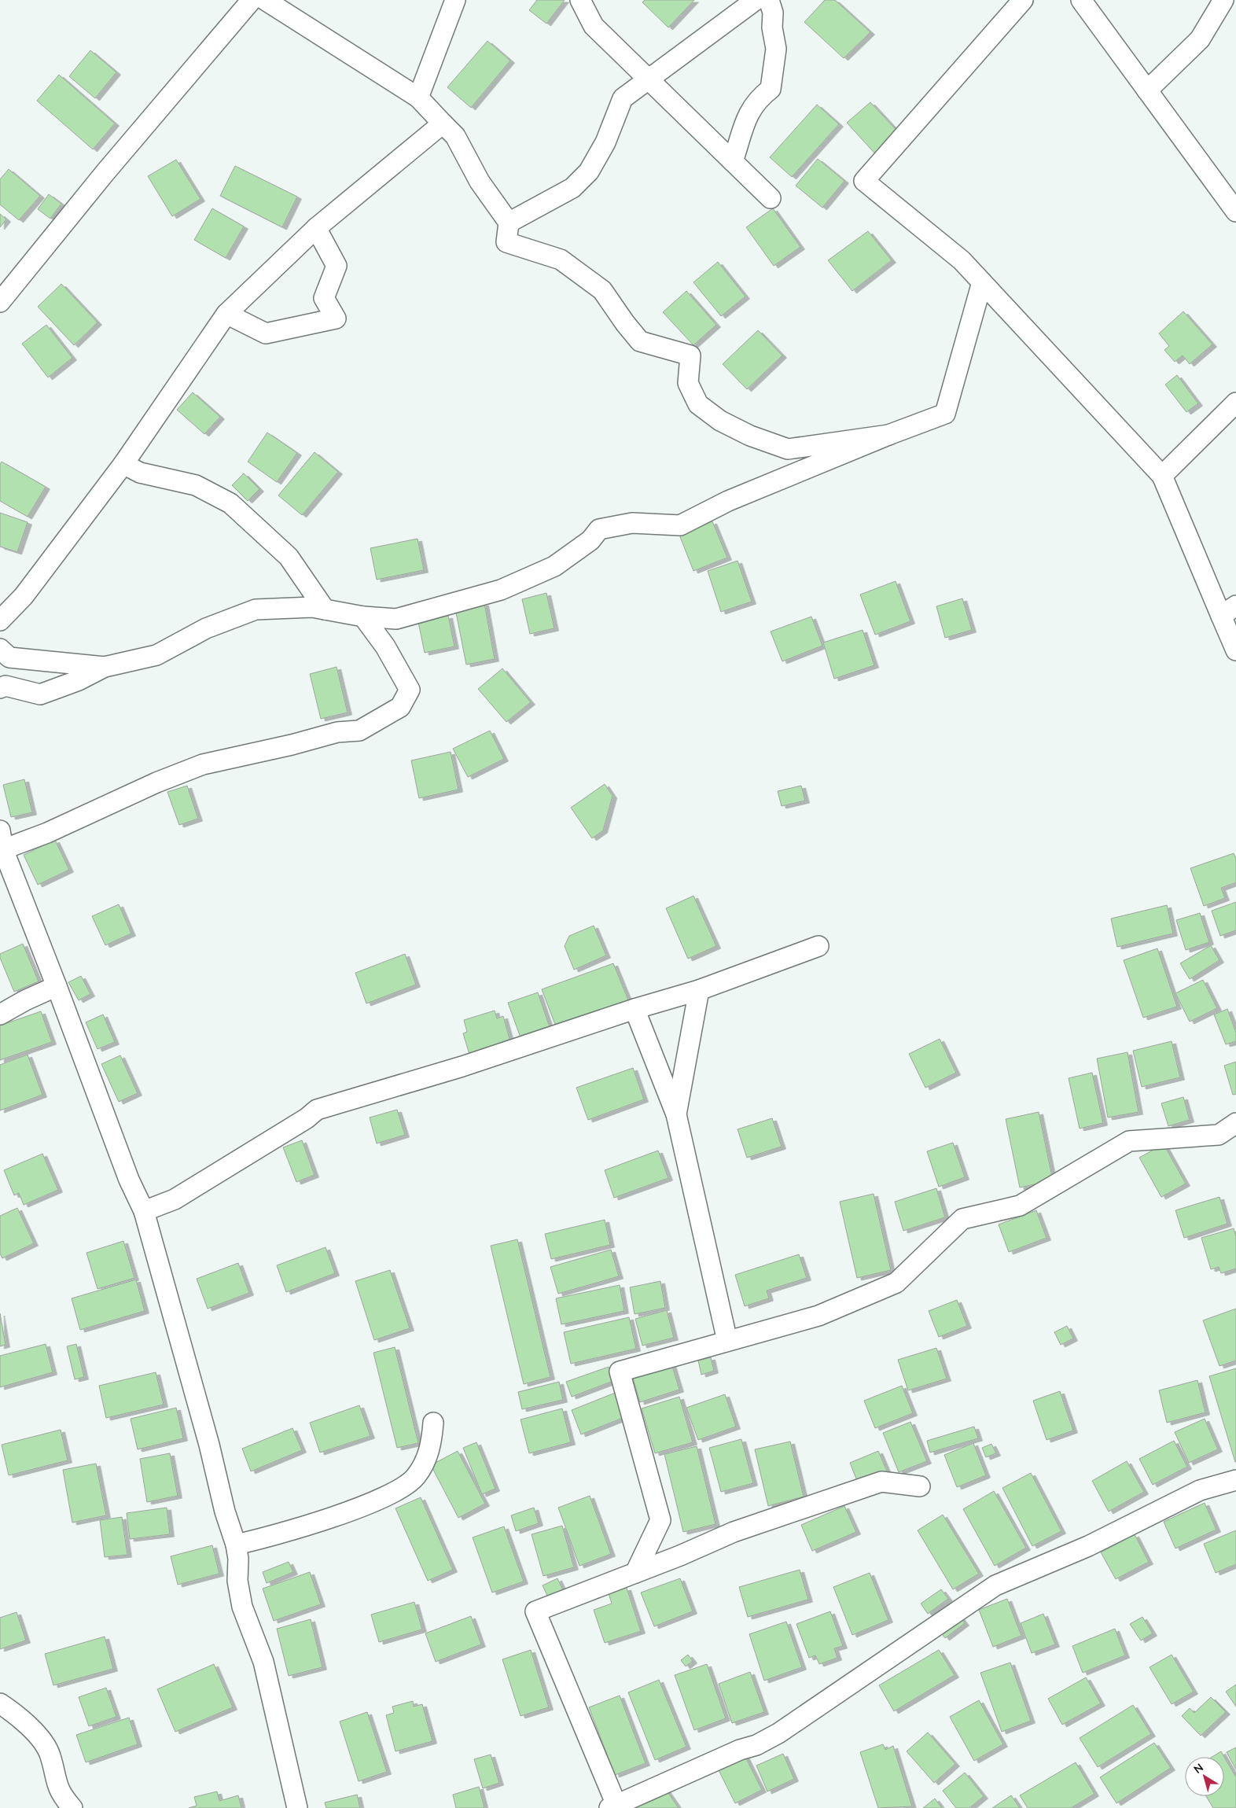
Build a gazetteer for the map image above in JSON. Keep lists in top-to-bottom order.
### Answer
{
  "north": "top left"
}
